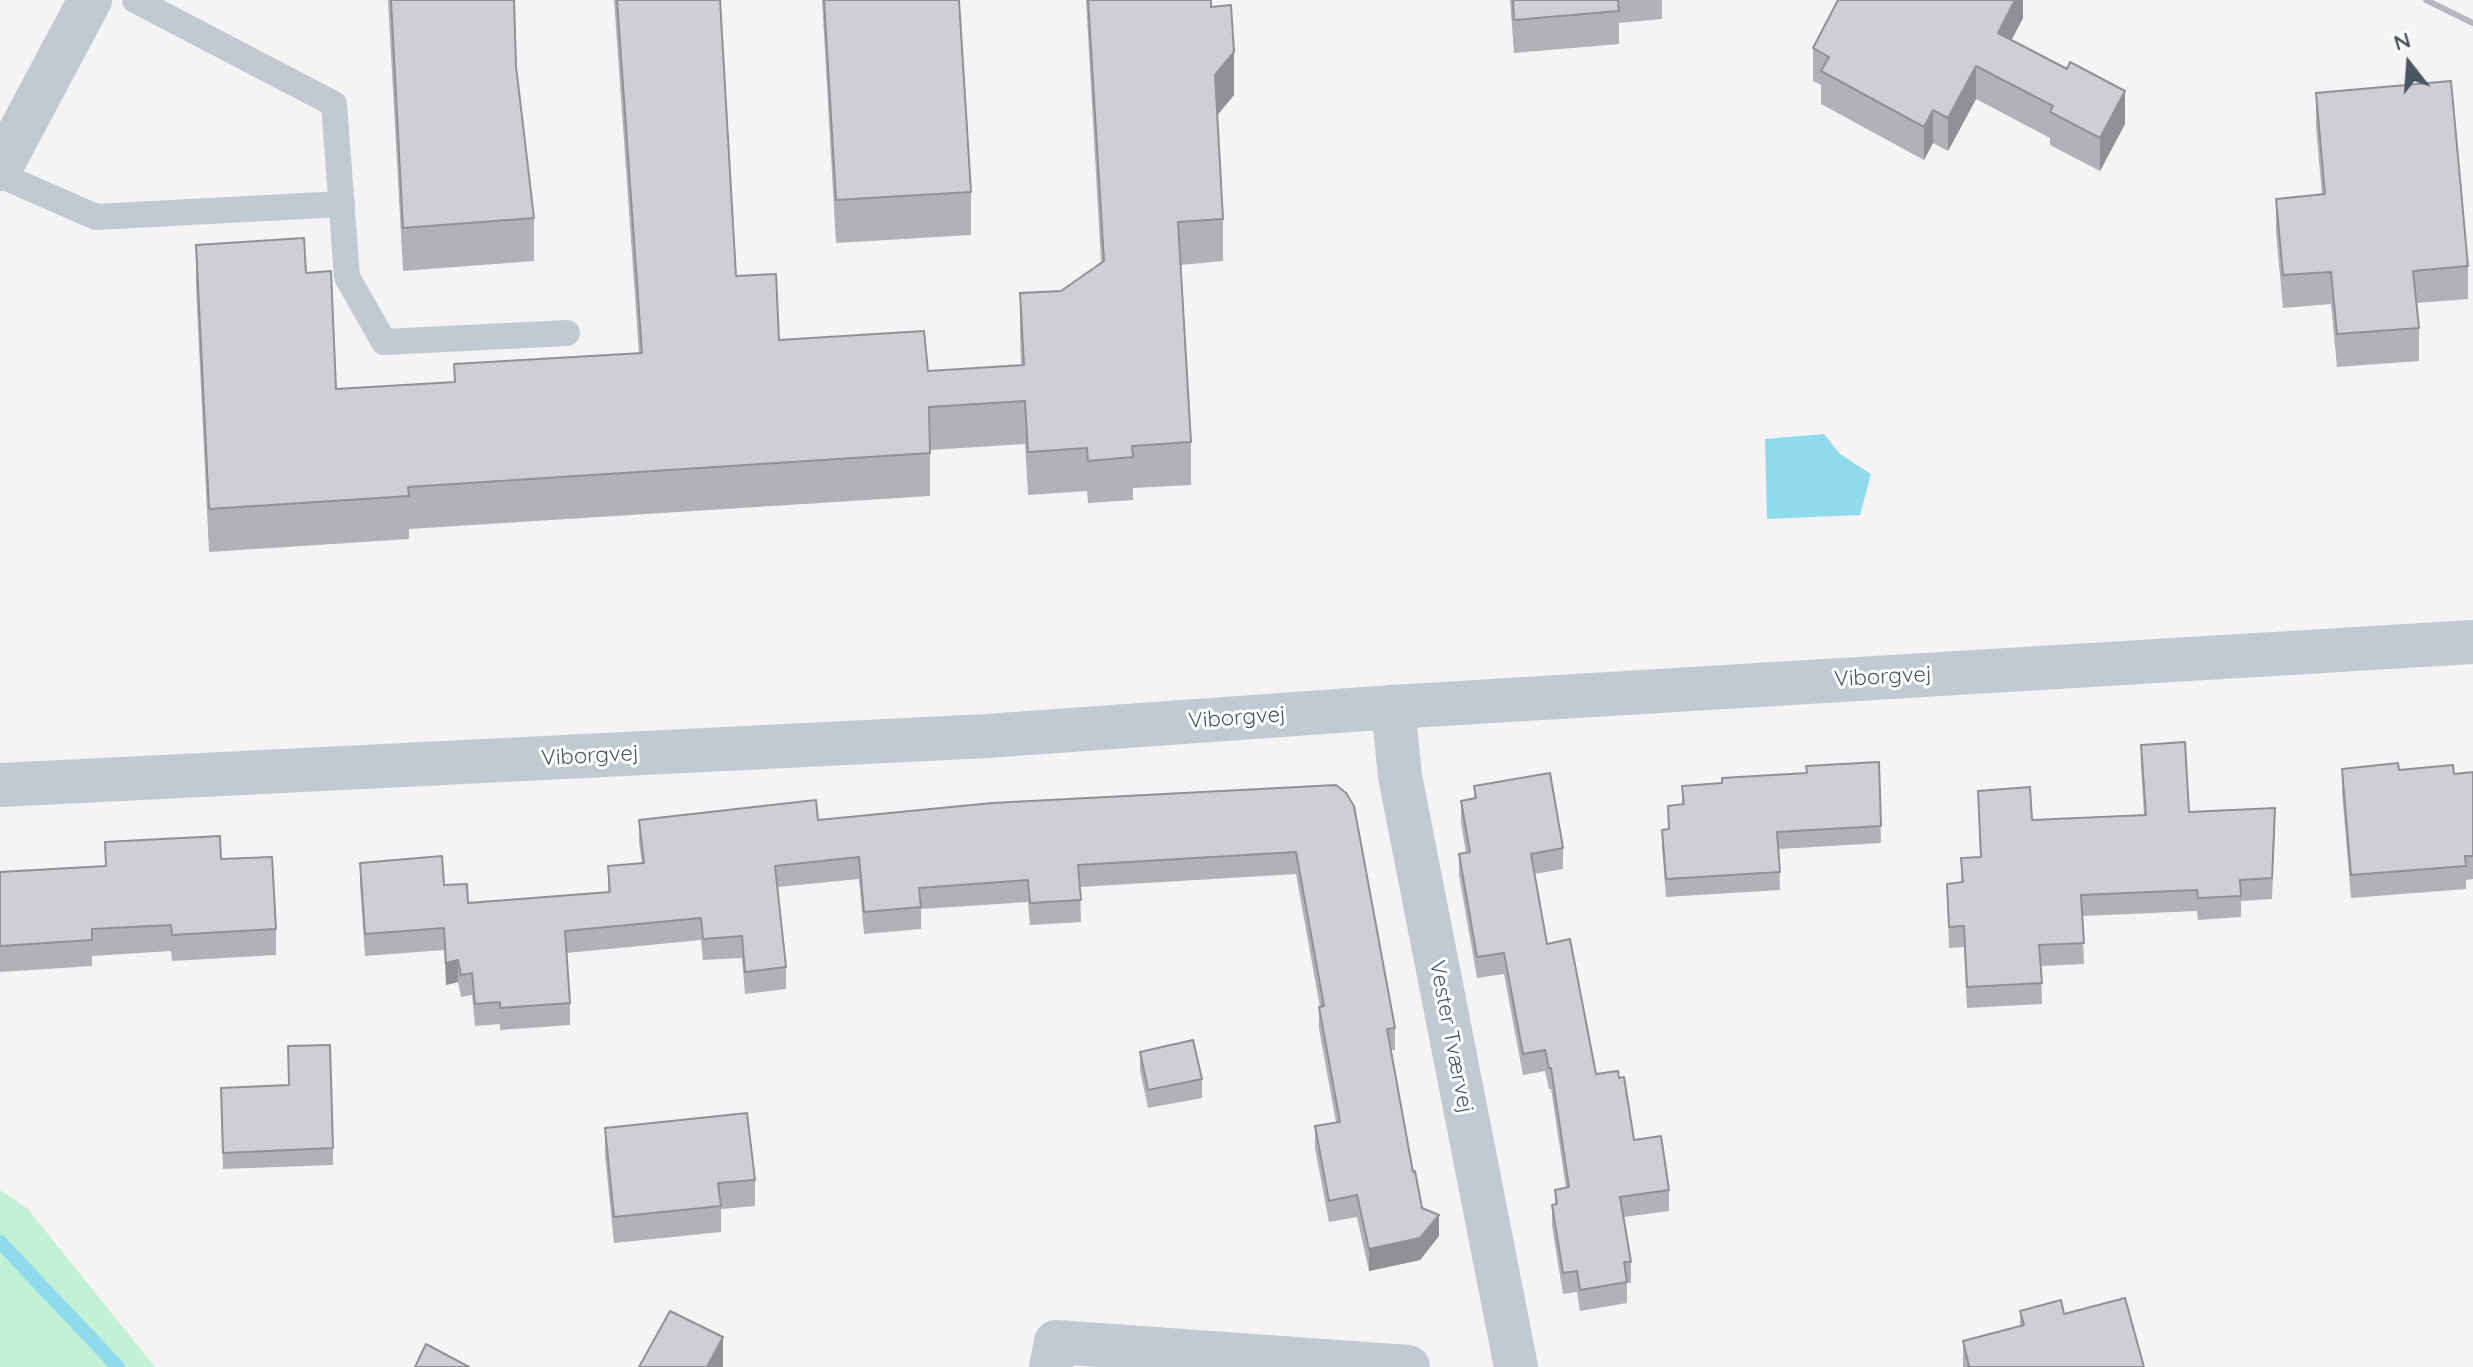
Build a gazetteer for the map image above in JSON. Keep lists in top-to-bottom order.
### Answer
{
  "streets": {
    "street": ["Viborgvej", "Vester Tværvej"]
  },
  "crossings": [
    ["Viborgvej", "Vester Tværvej"]
  ],
  "north": "top"
}
